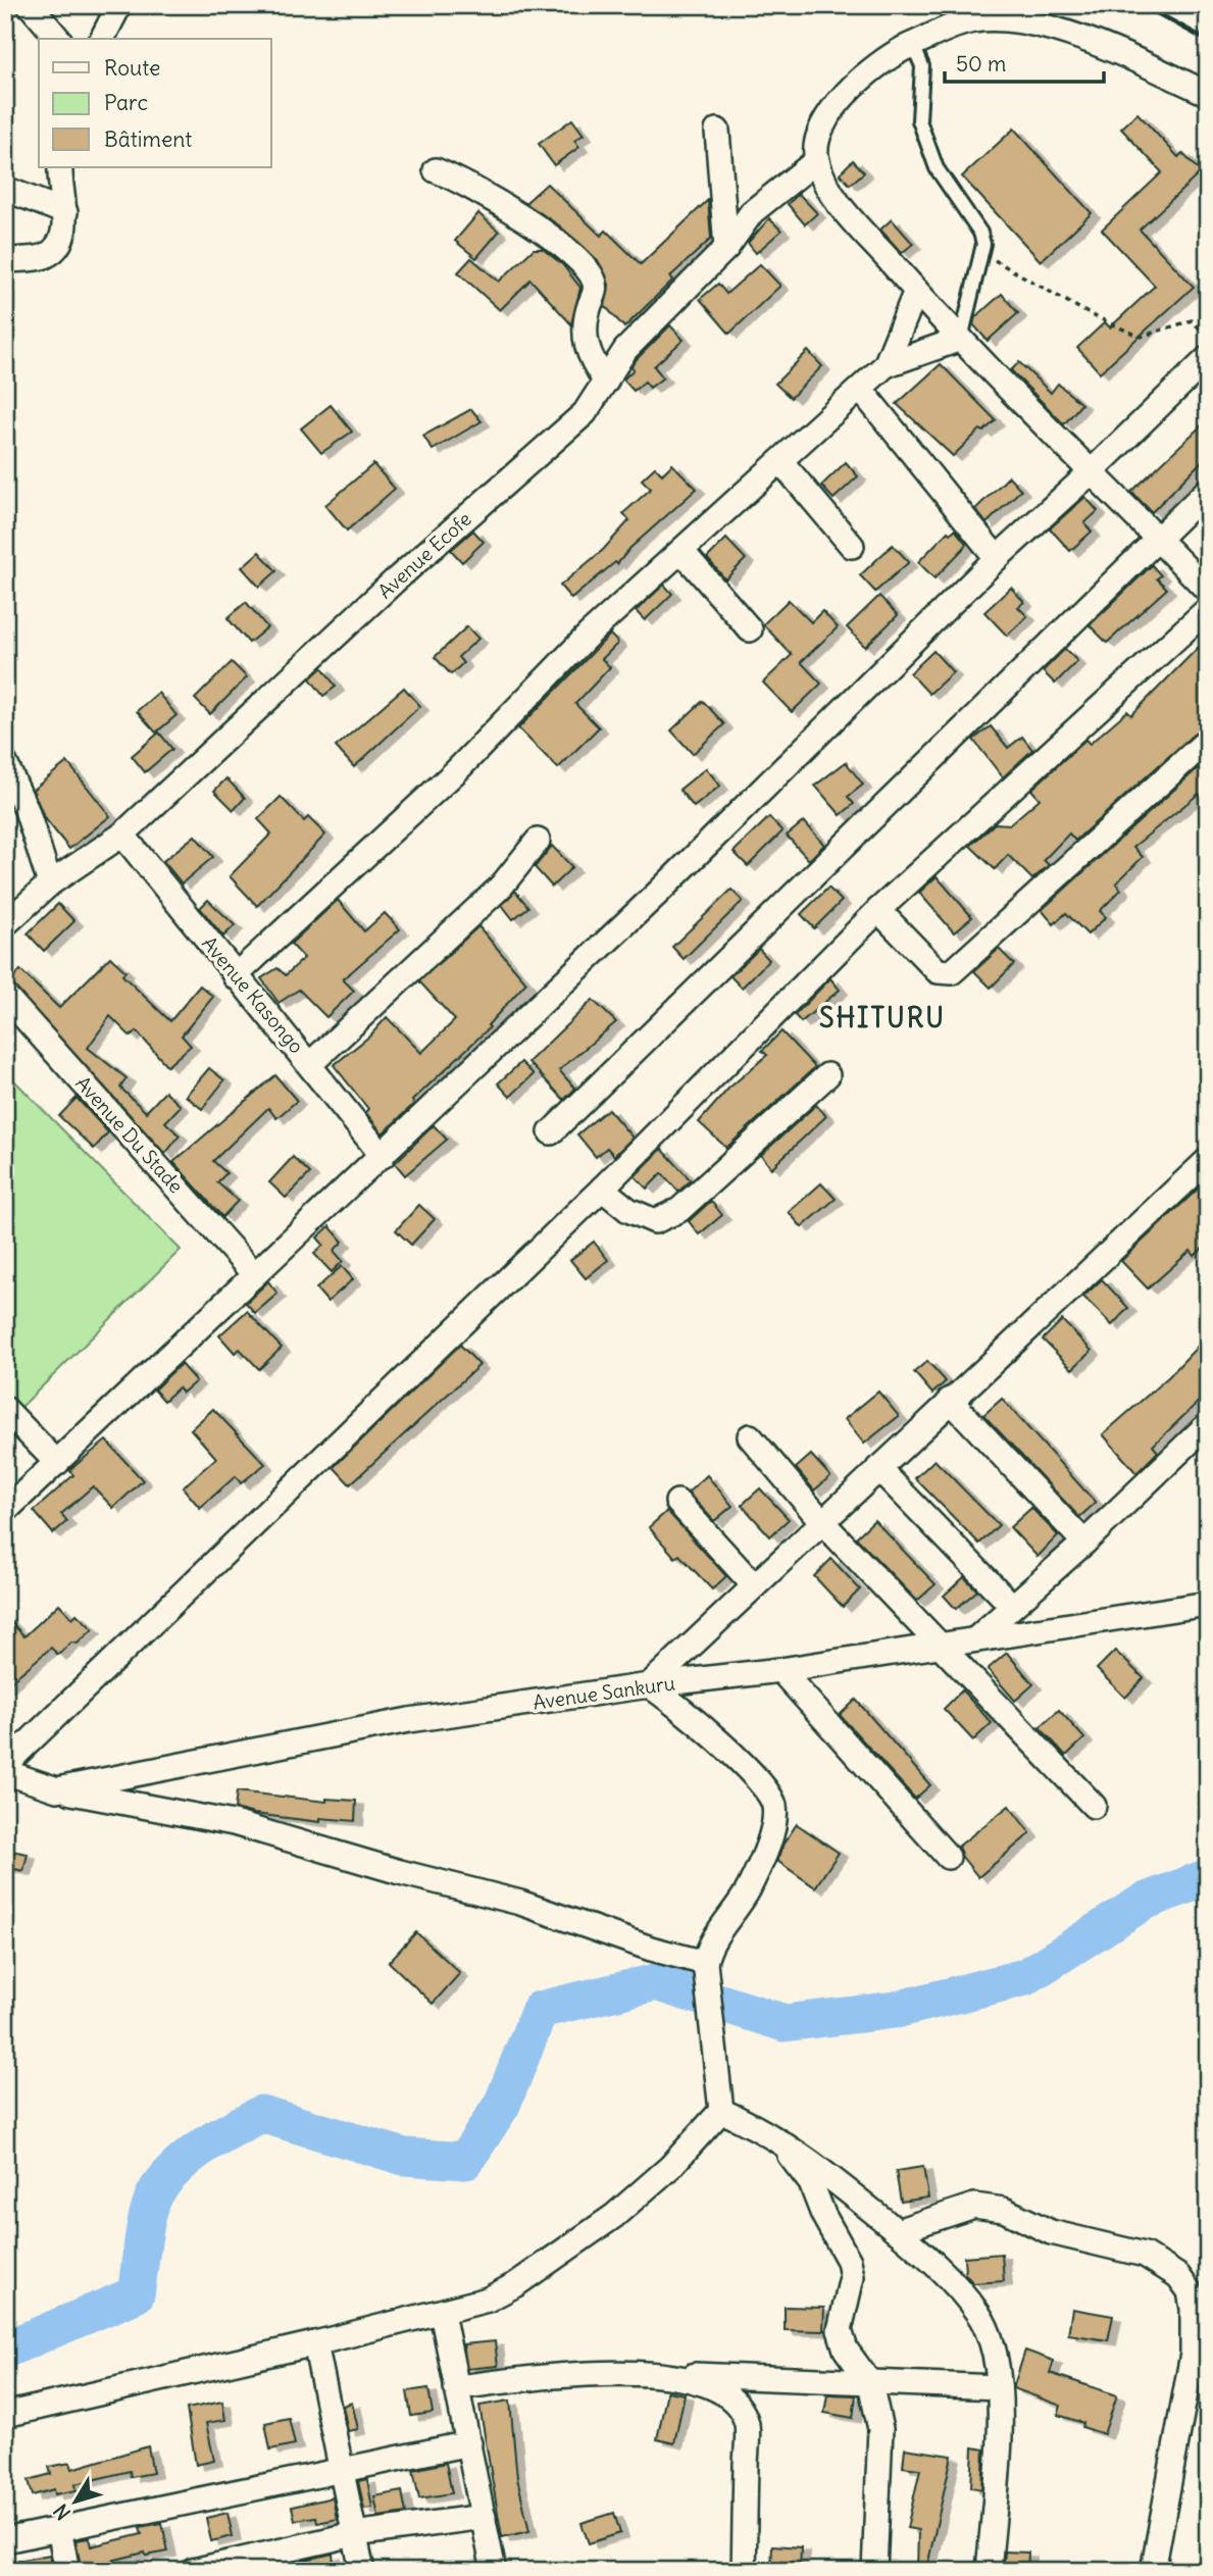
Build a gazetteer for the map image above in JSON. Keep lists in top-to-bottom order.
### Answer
{
  "streets": {
    "street": [
      "Avenue Ecofe",
      "Avenue Kasongo",
      "Avenue Du Stade",
      "Avenue Sankuru"
    ]
  },
  "crossings": [
    ["Avenue Ecofe", "Avenue Kasongo"]
  ],
  "districts": ["SHITURU"],
  "legend": ["Route", "Parc", "Bâtiment"],
  "scale_bar": "50 m",
  "north": "bottom left"
}
